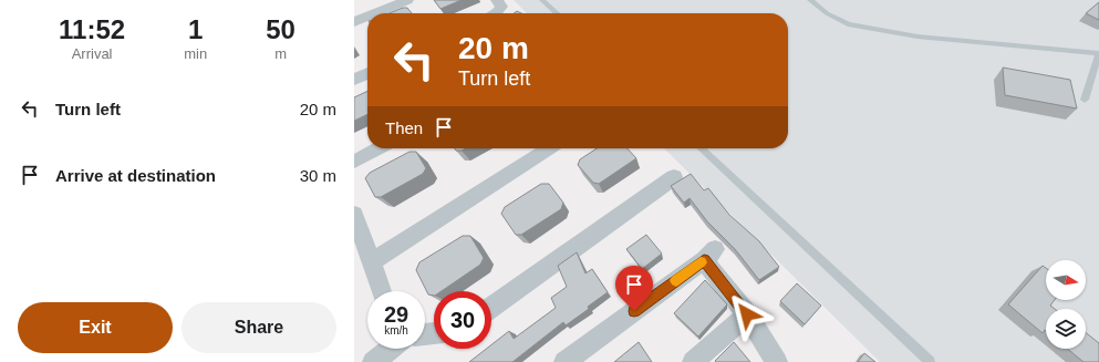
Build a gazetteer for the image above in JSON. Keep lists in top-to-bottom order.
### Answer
{
  "north": "right",
  "page": {
    "eta": [
      "11:52",
      "Arrival",
      "1",
      "min",
      "50",
      "m"
    ],
    "turn": ["20 m", "Turn left"],
    "list": [
      {
        "name": "Turn left",
        "value": "20 m"
      },
      {
        "name": "Arrive at destination",
        "value": "30 m"
      }
    ],
    "then": "Then",
    "speed": "29 km/h",
    "limit": "30",
    "buttons": ["Exit", "Share"]
  }
}
